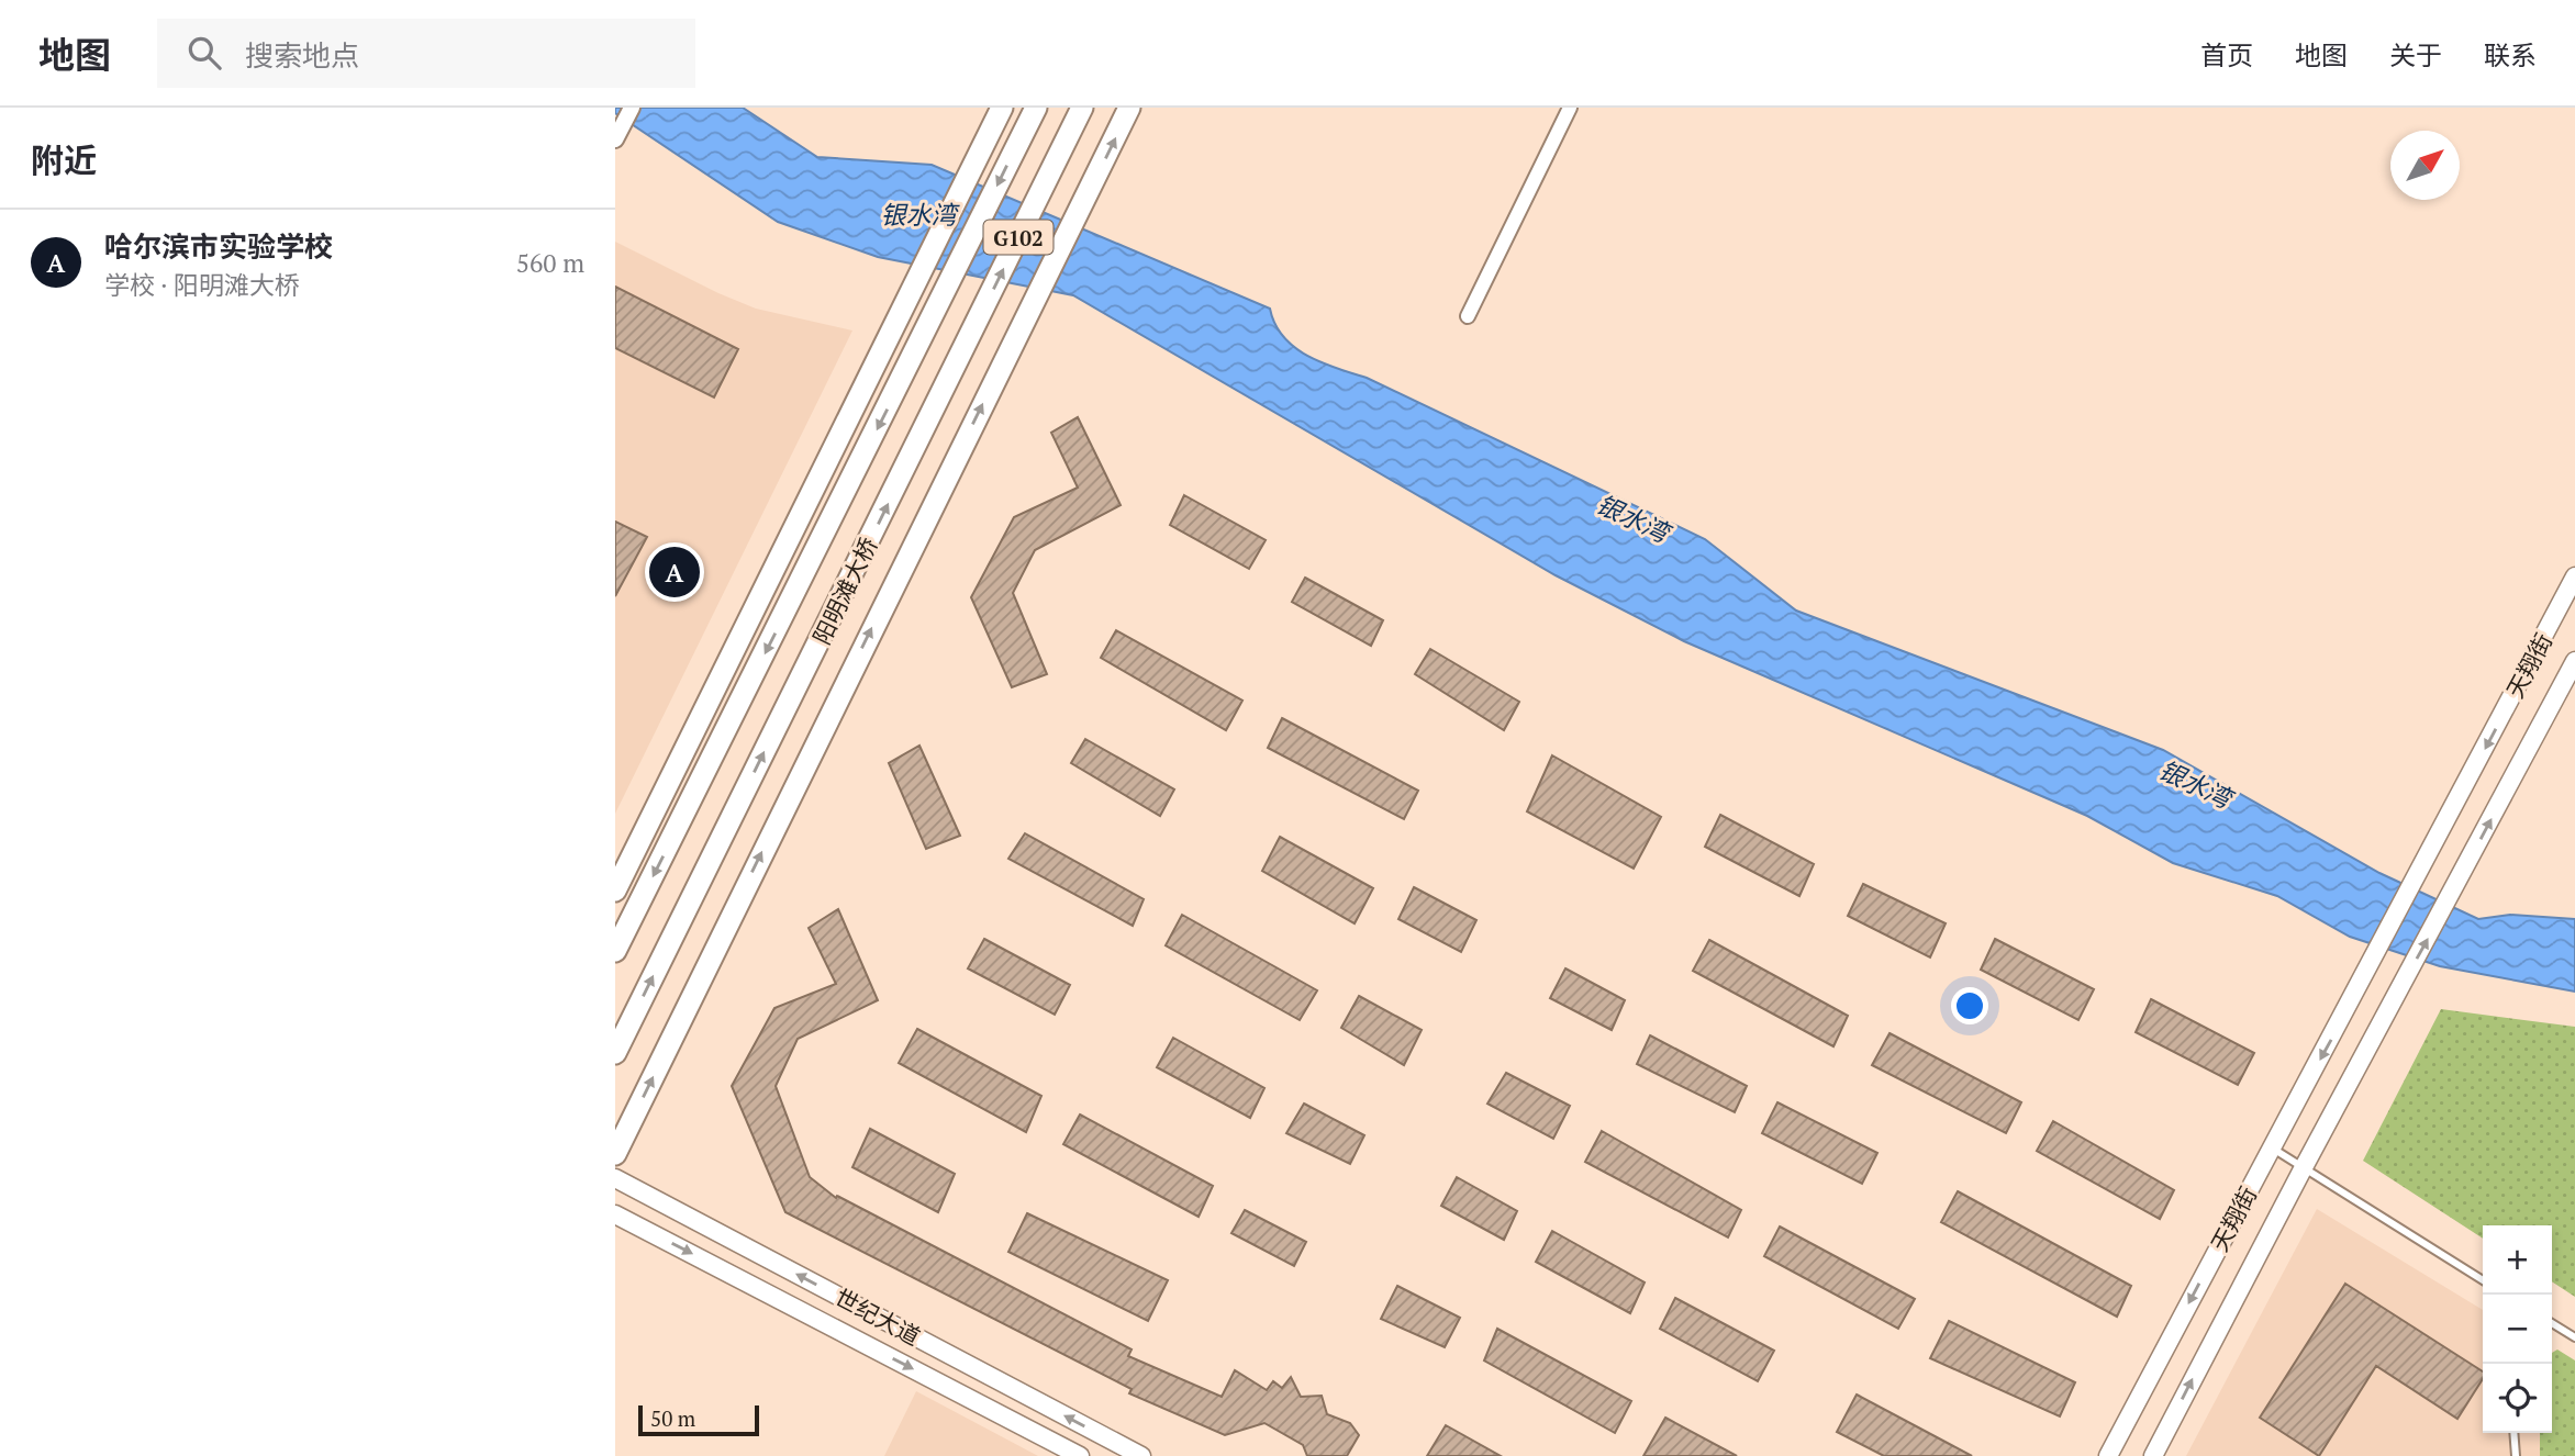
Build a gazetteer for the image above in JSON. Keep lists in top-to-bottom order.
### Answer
{
  "streets": {
    "highway": ["G102", "阳明滩大桥"],
    "main road": ["天翔街", "世纪大道"]
  },
  "water": ["银水湾"],
  "scale_bar": "50 m",
  "north": "top right",
  "page": {
    "header": "地图",
    "search": "搜索地点",
    "nav": [
      "首页",
      "地图",
      "关于",
      "联系"
    ],
    "heading": "附近",
    "list": [
      {
        "mark": "A",
        "name": "哈尔滨市实验学校",
        "note": "学校 · 阳明滩大桥",
        "value": "560 m"
      }
    ],
    "pins": "A",
    "map_buttons": ["+", "−"],
    "scale": "50 m"
  }
}
